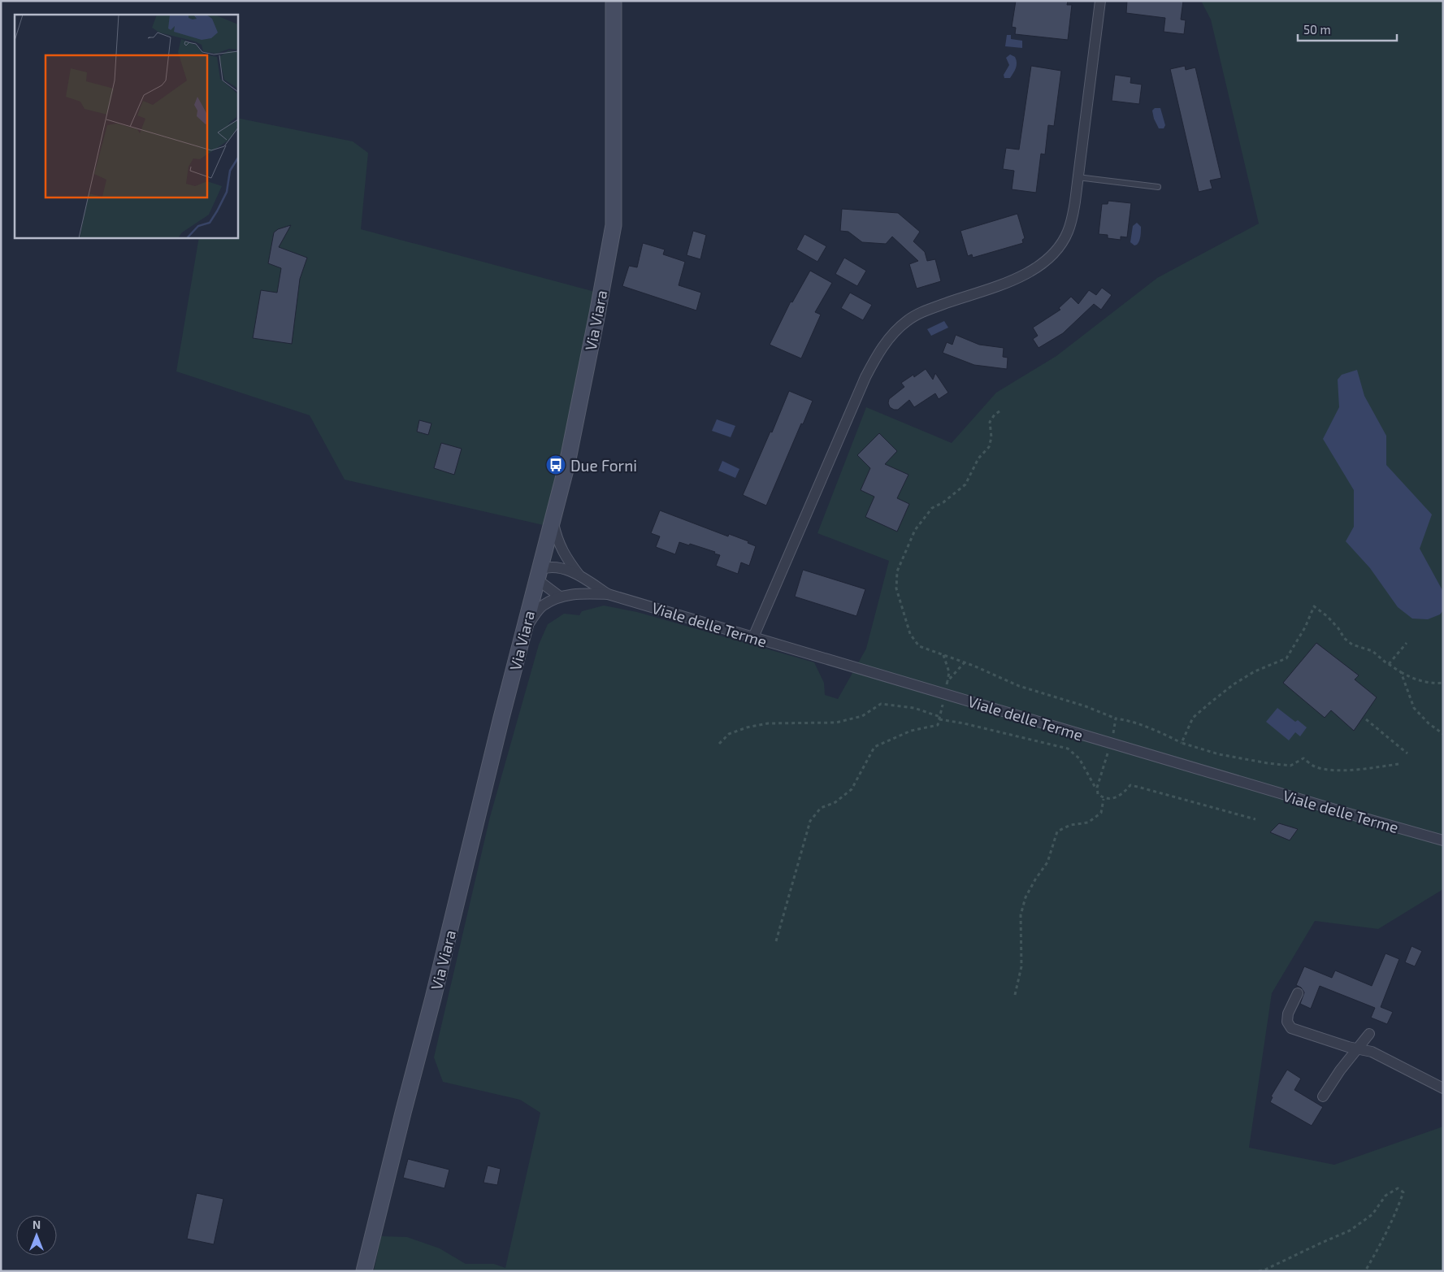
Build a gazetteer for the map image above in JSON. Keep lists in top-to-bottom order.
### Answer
{
  "streets": {
    "main road": ["Via Viara"],
    "street": ["Viale delle Terme"]
  },
  "crossings": [
    ["Via Viara", "Viale delle Terme"]
  ],
  "places": {
    "bus stop": ["Due Forni"]
  },
  "scale_bar": "50 m",
  "north": "top"
}
